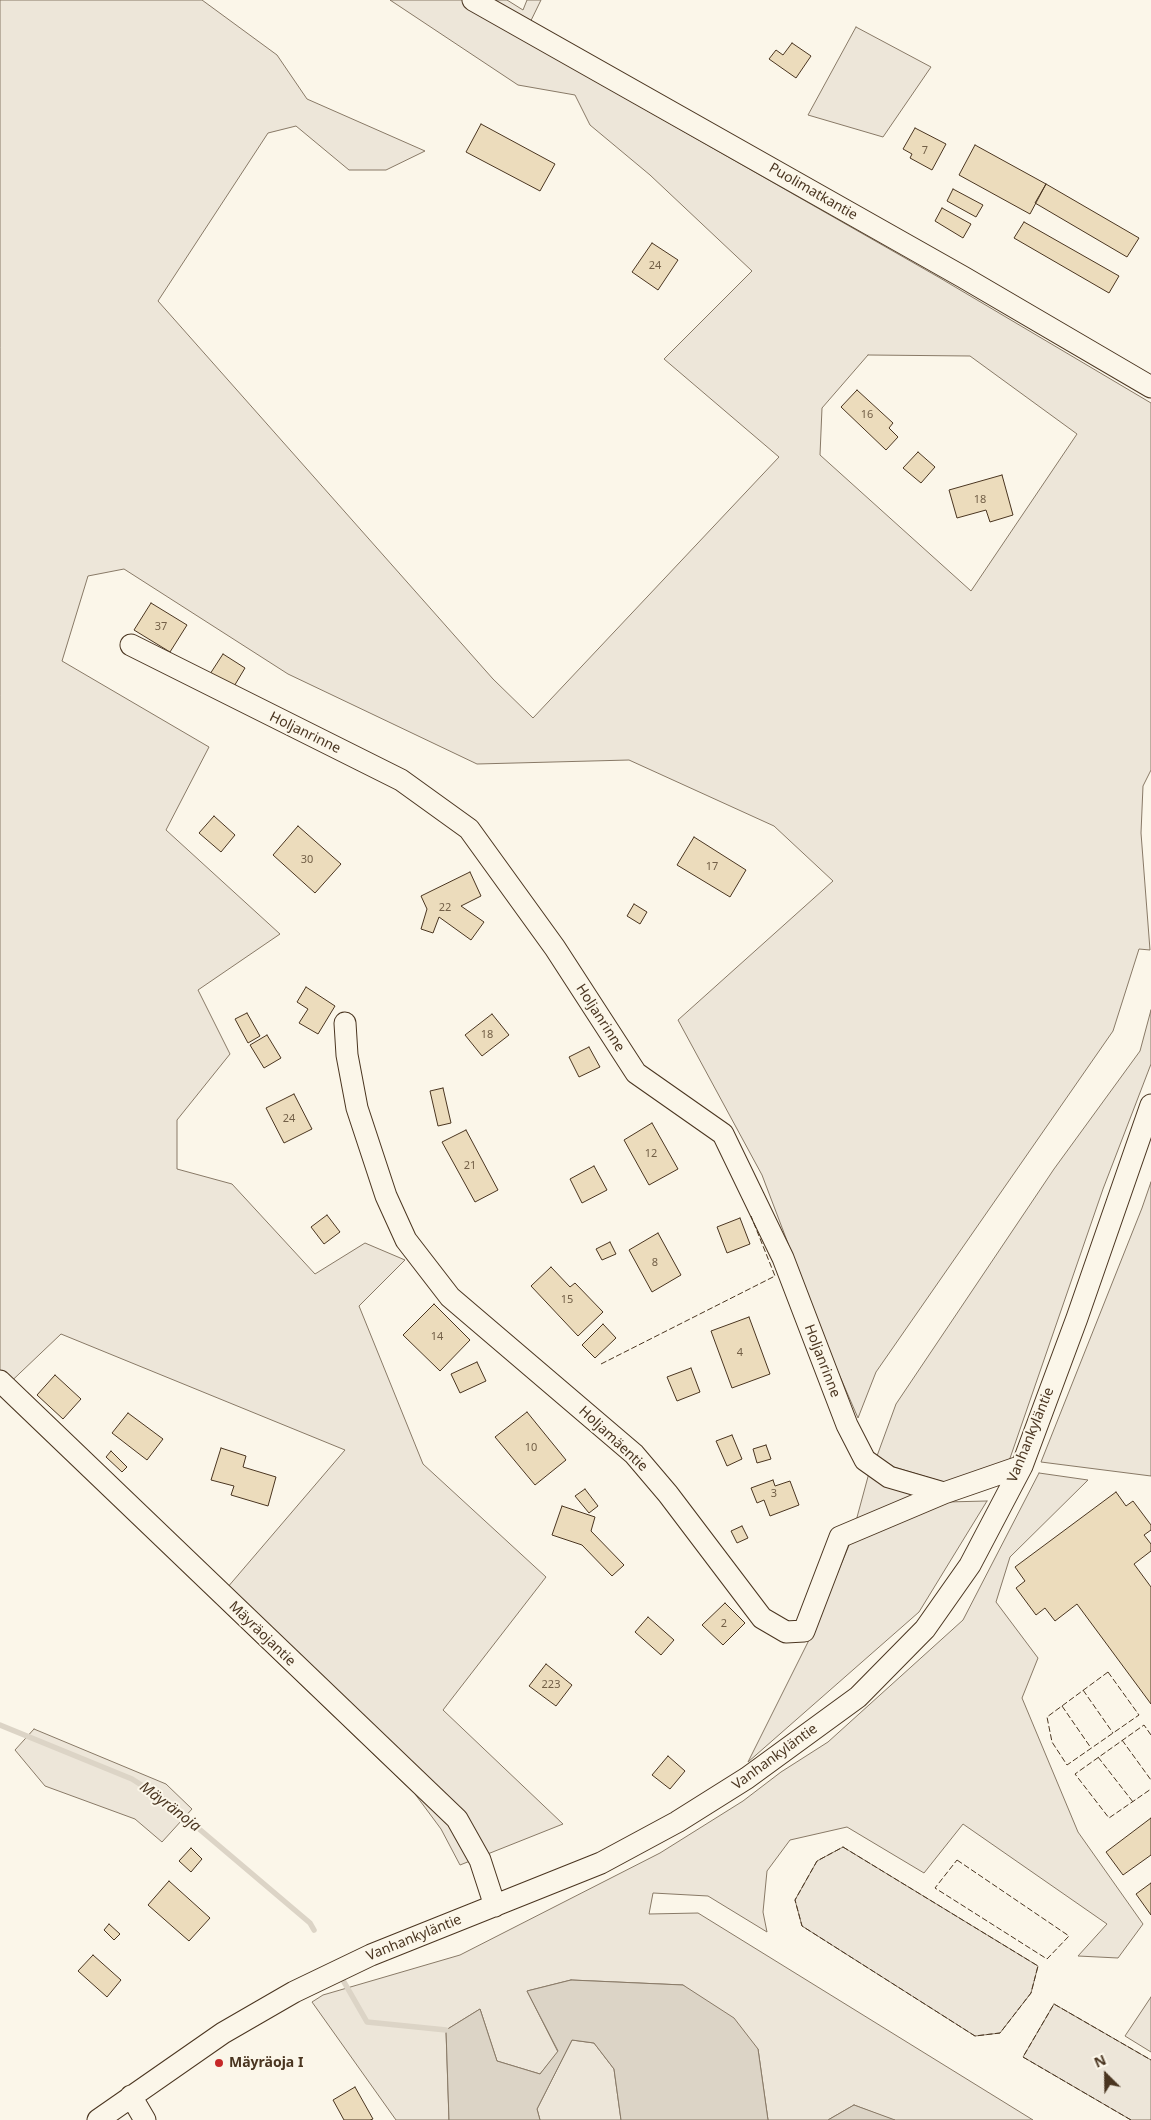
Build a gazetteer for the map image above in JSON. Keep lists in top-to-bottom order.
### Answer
{
  "streets": {
    "street": [
      "Puolimatkantie",
      "Holjanrinne",
      "Vanhankyläntie",
      "Holjamäentie",
      "Mäyräojantie"
    ]
  },
  "crossings": [
    ["Holjanrinne", "Holjamäentie"],
    ["Vanhankyläntie", "Holjamäentie"],
    ["Vanhankyläntie", "Mäyräojantie"]
  ],
  "water": ["Mäyränoja"],
  "places": ["Mäyräoja I"],
  "house_numbers": [
    "7",
    "24",
    "16",
    "18",
    "37",
    "30",
    "17",
    "22",
    "18",
    "24",
    "12",
    "21",
    "8",
    "15",
    "14",
    "4",
    "10",
    "3",
    "2",
    "223"
  ],
  "north": "top left"
}
